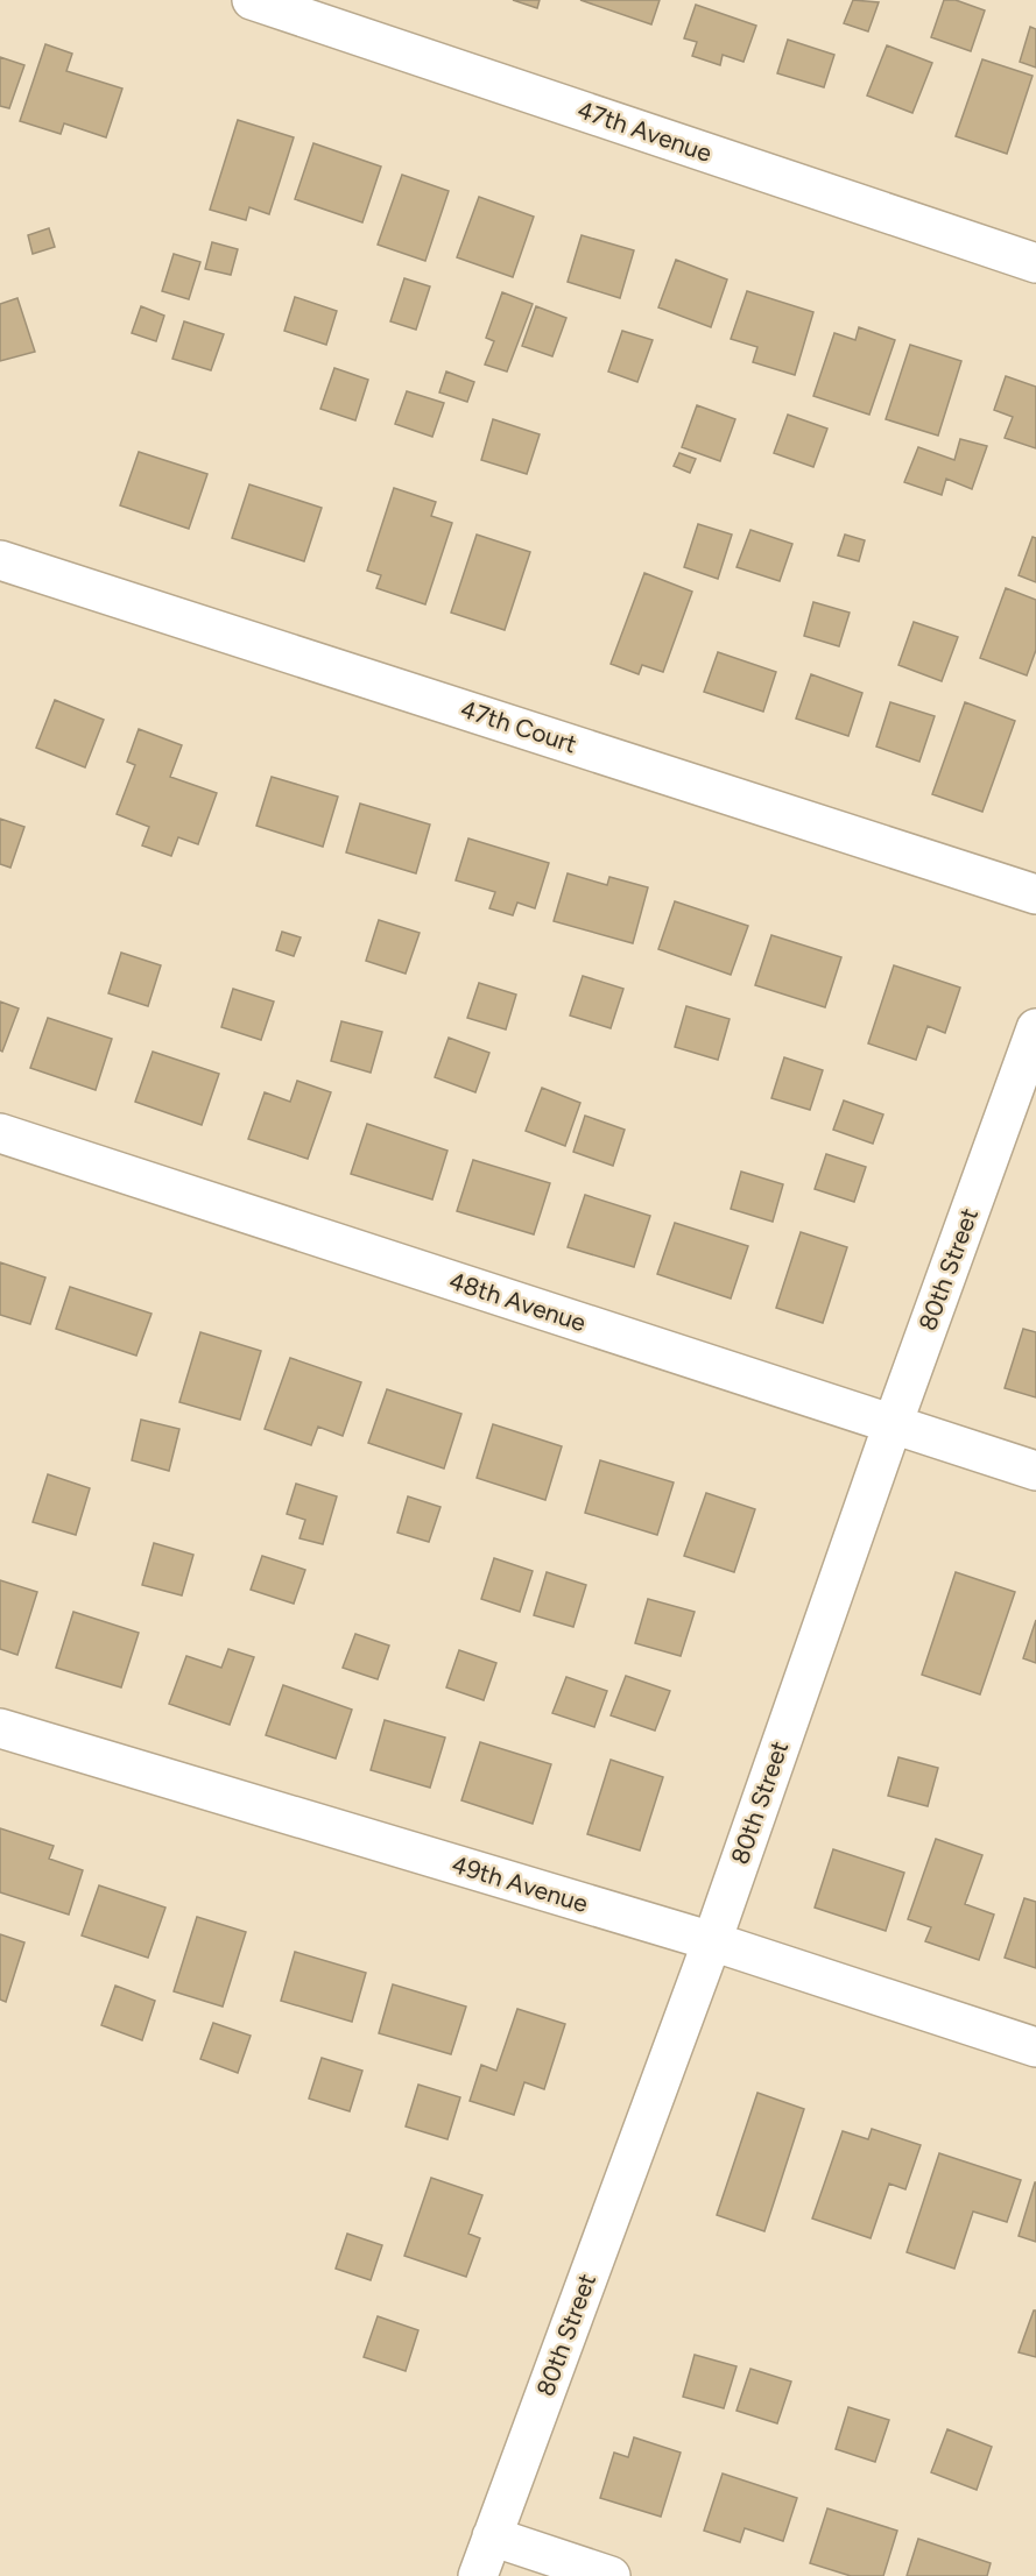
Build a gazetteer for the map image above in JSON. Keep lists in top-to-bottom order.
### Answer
{
  "streets": {
    "street": [
      "47th Avenue",
      "47th Court",
      "80th Street",
      "48th Avenue",
      "49th Avenue"
    ]
  },
  "crossings": [
    ["80th Street", "48th Avenue"],
    ["80th Street", "49th Avenue"]
  ]
}
